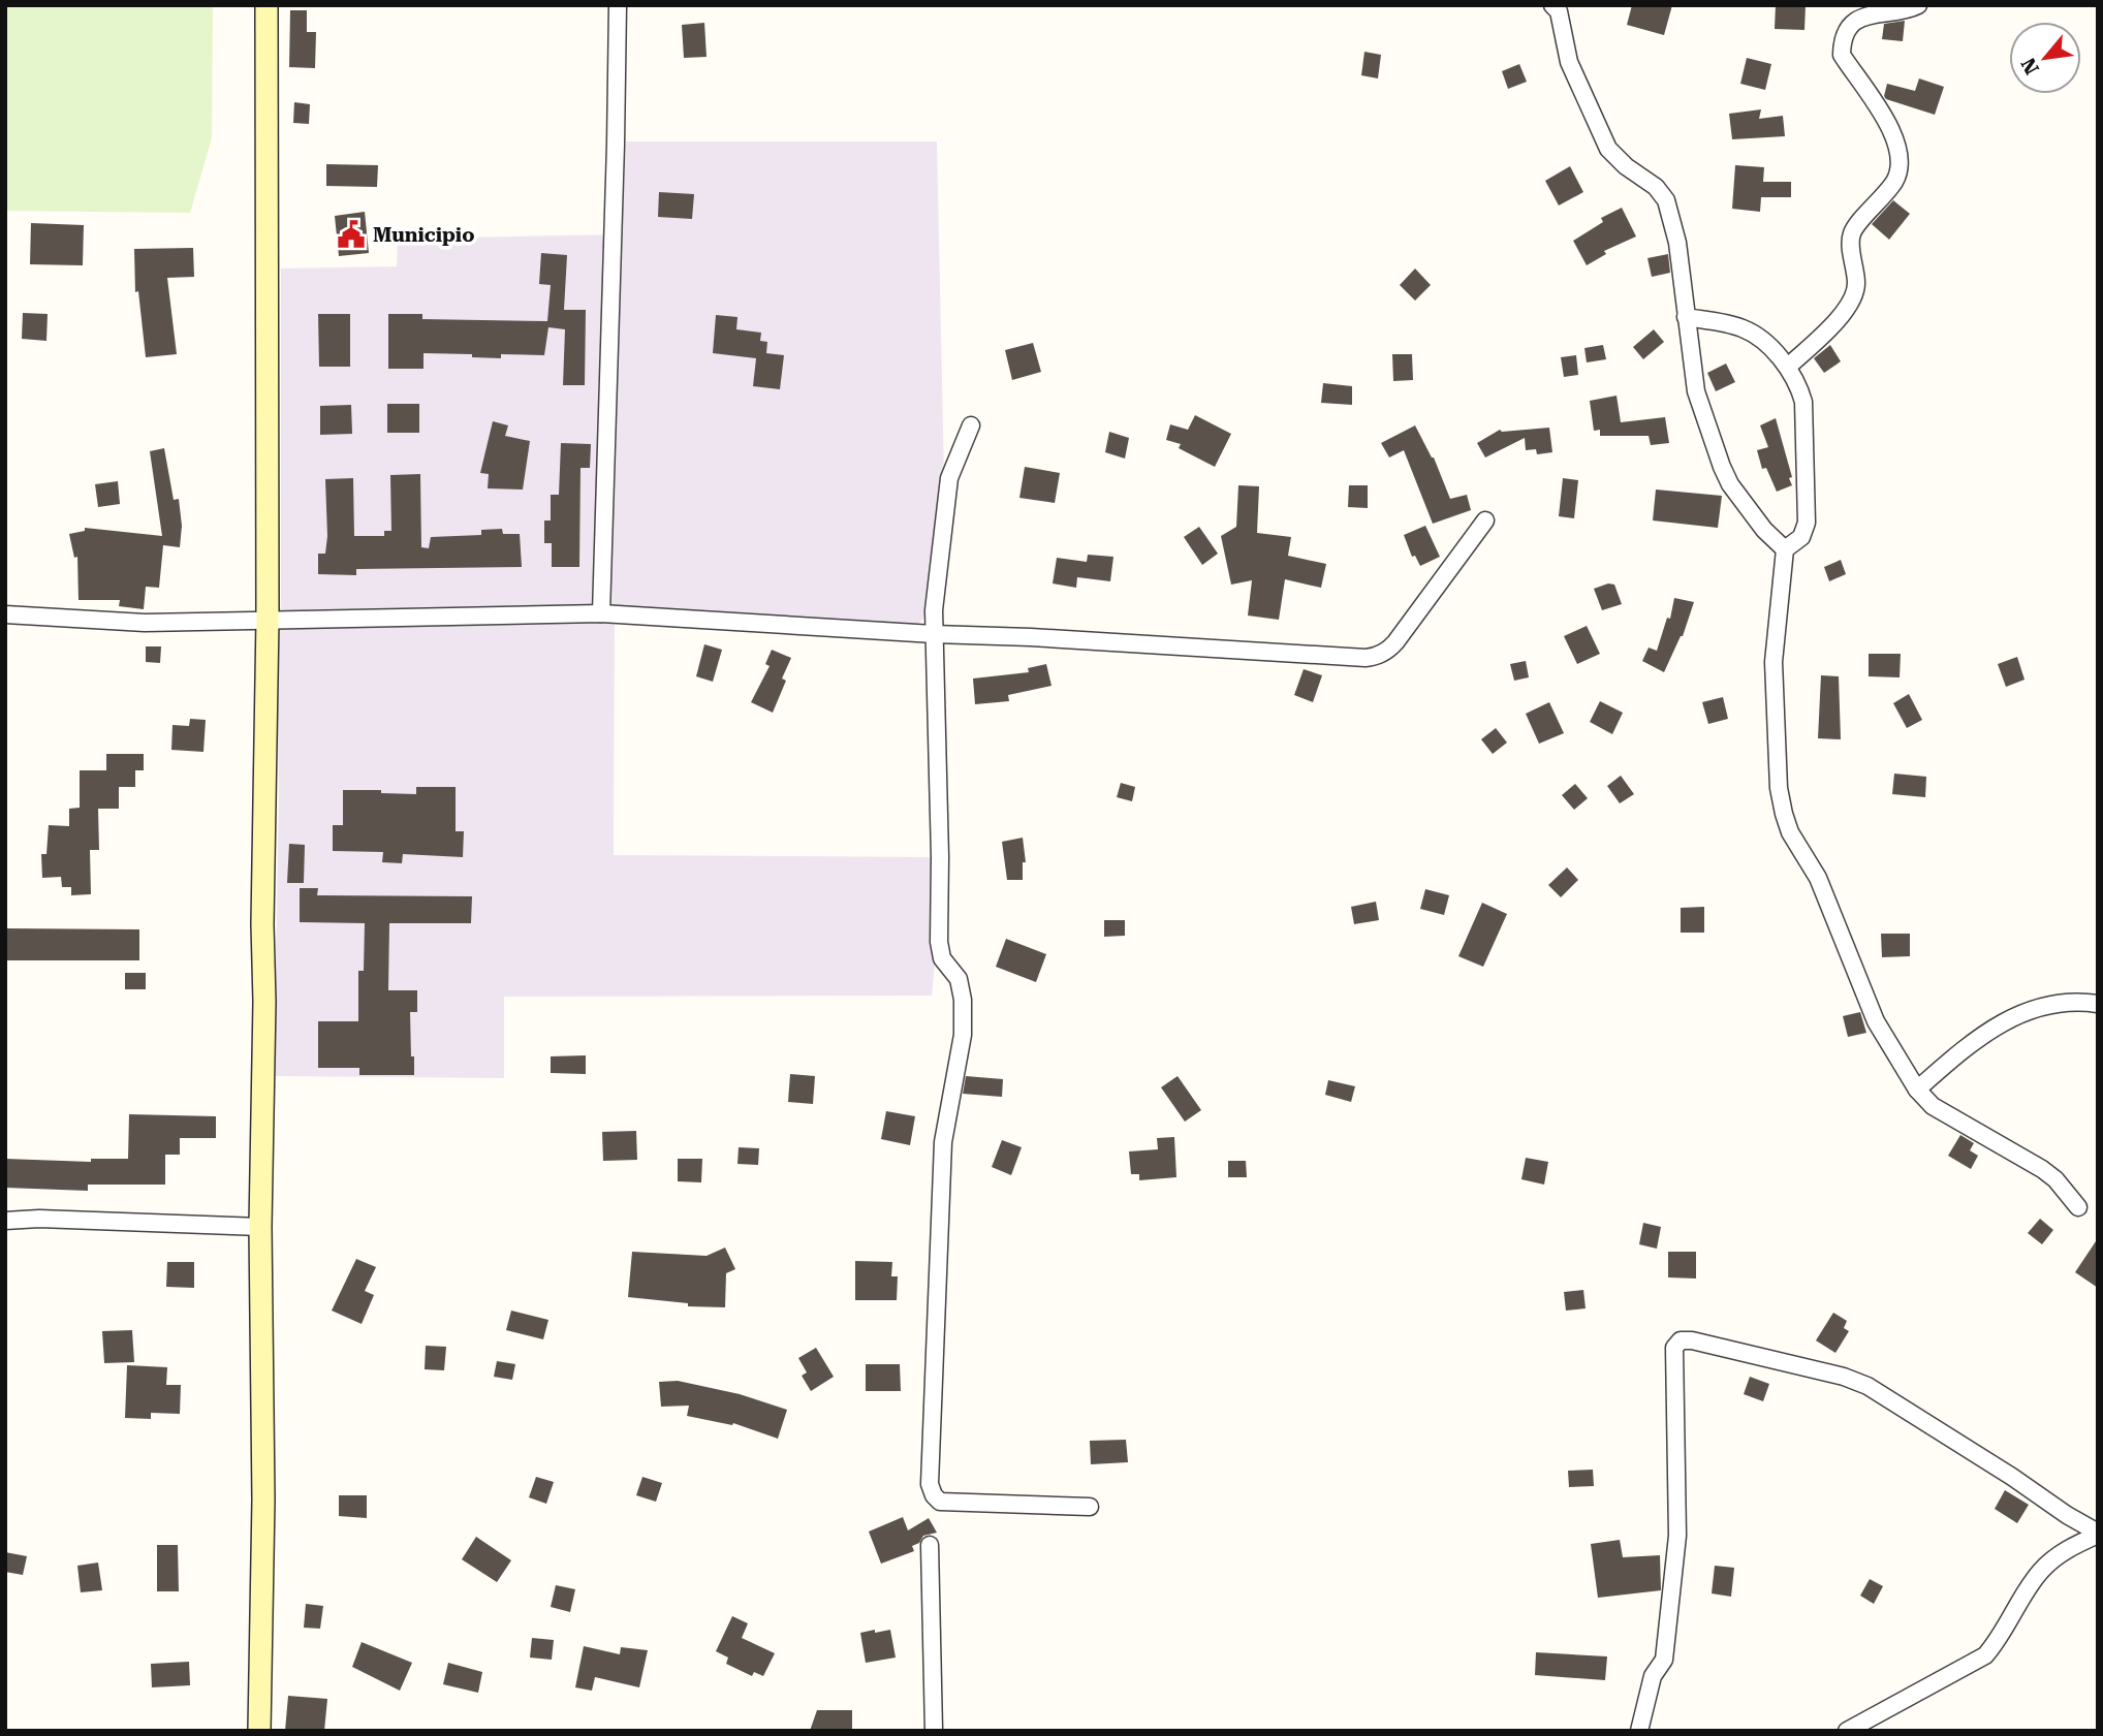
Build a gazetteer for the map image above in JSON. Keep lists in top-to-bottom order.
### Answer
{
  "places": {
    "public building": ["Municipio"]
  },
  "north": "bottom left"
}
